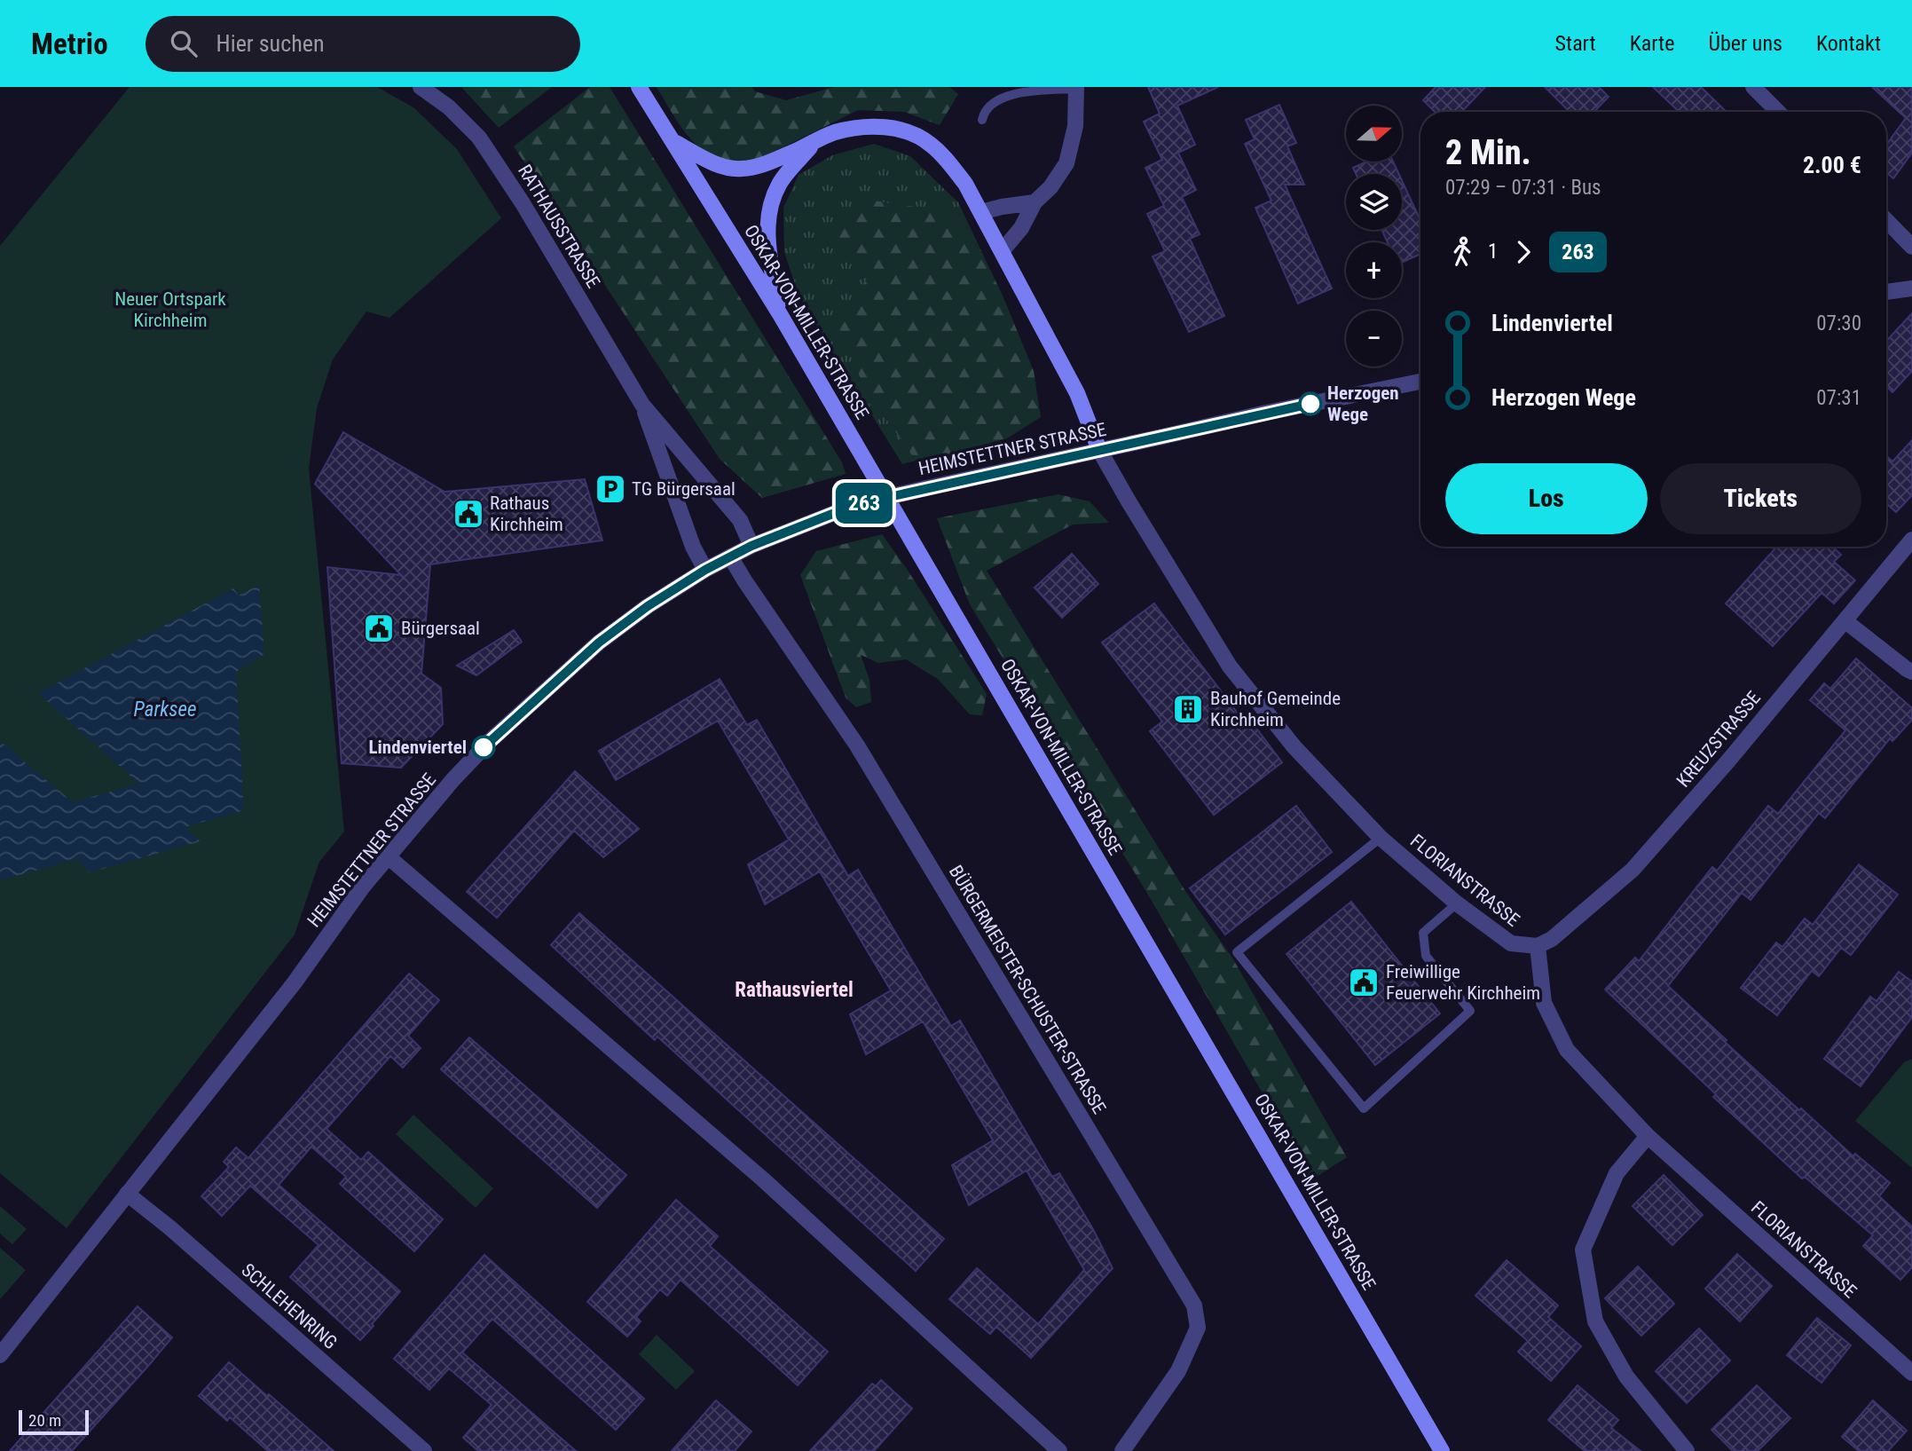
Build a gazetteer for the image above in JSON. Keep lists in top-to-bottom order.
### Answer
{
  "streets": {
    "main road": ["OSKAR-VON-MILLER-STRASSE"],
    "street": [
      "RATHAUSSTRASSE",
      "HEIMSTETTNER STRASSE",
      "KREUZSTRASSE",
      "FLORIANSTRASSE",
      "BÜRGERMEISTER-SCHUSTER-STRASSE",
      "SCHLEHENRING"
    ]
  },
  "crossings": [
    ["RATHAUSSTRASSE", "HEIMSTETTNER STRASSE"],
    ["HEIMSTETTNER STRASSE", "FLORIANSTRASSE"],
    ["HEIMSTETTNER STRASSE", "BÜRGERMEISTER-SCHUSTER-STRASSE"],
    ["HEIMSTETTNER STRASSE", "SCHLEHENRING"],
    ["KREUZSTRASSE", "FLORIANSTRASSE"]
  ],
  "districts": ["Rathausviertel"],
  "water": ["Parksee"],
  "parks": ["Neuer Ortspark Kirchheim"],
  "places": {
    "other": ["Herzogen Wege", "Lindenviertel"],
    "parking": ["TG Bürgersaal"],
    "public building": ["Rathaus Kirchheim", "Bürgersaal", "Freiwillige Feuerwehr Kirchheim"],
    "building": ["Bauhof Gemeinde Kirchheim"]
  },
  "lines": ["bus line 263"],
  "scale_bar": "20 m",
  "north": "right",
  "page": {
    "header": "Metrio",
    "search": "Hier suchen",
    "nav": [
      "Start",
      "Karte",
      "Über uns",
      "Kontakt"
    ],
    "on_map": "263",
    "map_buttons": ["+", "−"],
    "heading": ["2 Min.", "07:29 – 07:31 · Bus", "2.00 €"],
    "legs": ["1", "263"],
    "list": [
      {
        "name": "Lindenviertel",
        "value": "07:30"
      },
      {
        "name": "Herzogen Wege",
        "value": "07:31"
      }
    ],
    "buttons": ["Los", "Tickets"],
    "scale": "20 m"
  }
}
